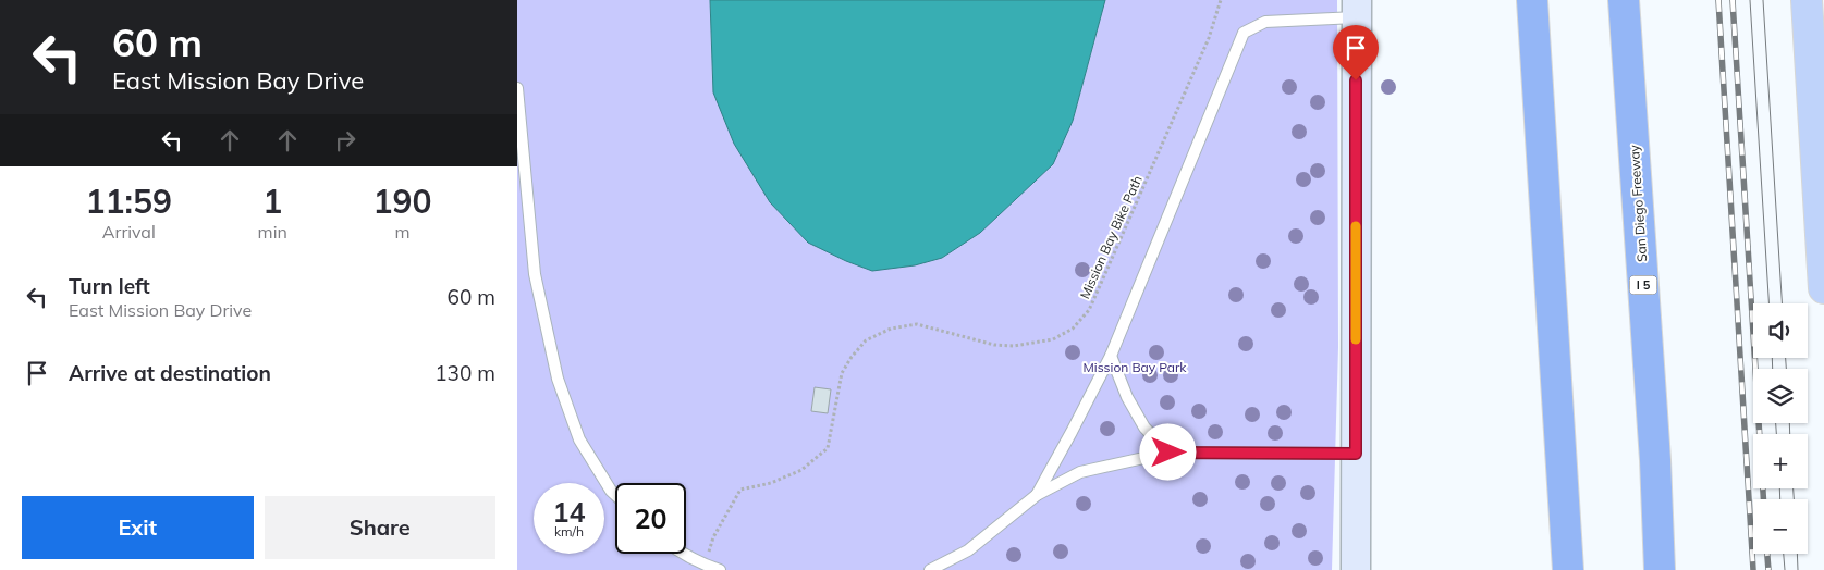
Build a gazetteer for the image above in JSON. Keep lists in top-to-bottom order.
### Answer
{
  "streets": {
    "highway": ["San Diego Freeway", "I 5"],
    "path": ["Mission Bay Bike Path"]
  },
  "parks": ["Mission Bay Park"],
  "page": {
    "turn": ["60 m", "East Mission Bay Drive"],
    "eta": [
      "11:59",
      "Arrival",
      "1",
      "min",
      "190",
      "m"
    ],
    "list": [
      {
        "name": "Turn left",
        "note": "East Mission Bay Drive",
        "value": "60 m"
      },
      {
        "name": "Arrive at destination",
        "value": "130 m"
      }
    ],
    "map_buttons": ["+", "−"],
    "speed": "14 km/h",
    "limit": "20",
    "buttons": ["Exit", "Share"]
  }
}
